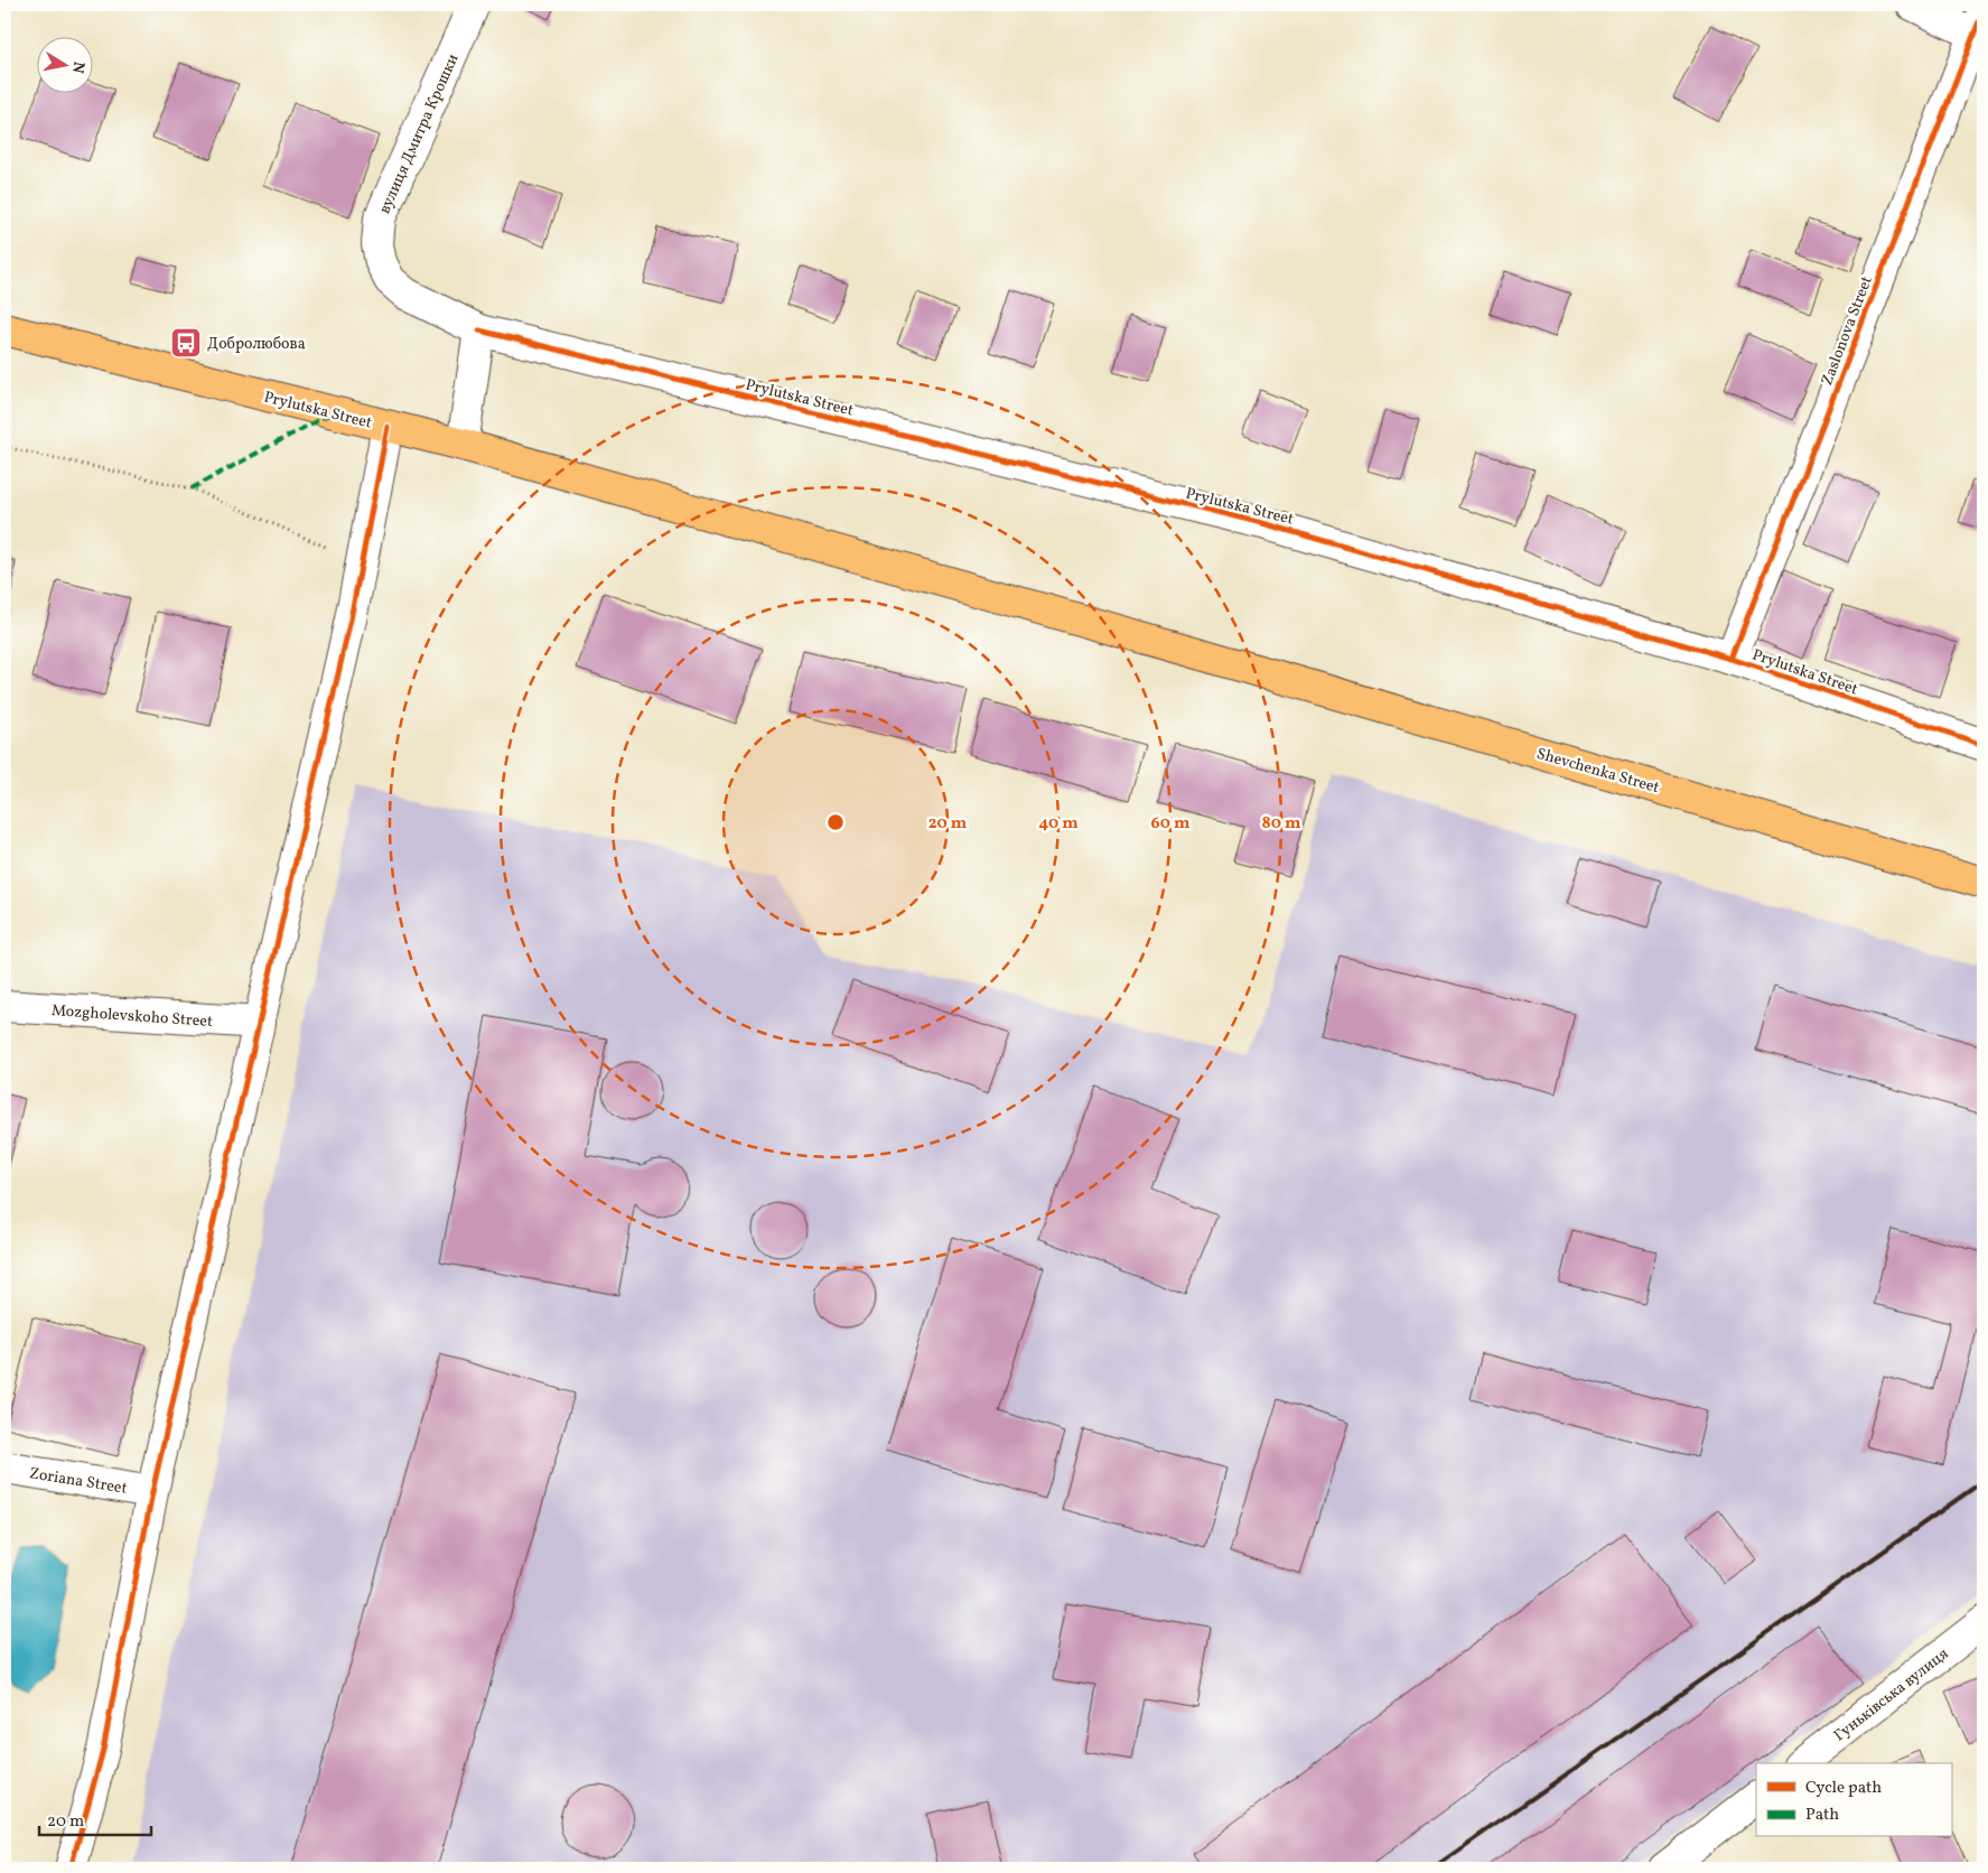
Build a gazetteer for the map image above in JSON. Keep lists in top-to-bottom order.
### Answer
{
  "streets": {
    "main road": ["Prylutska Street", "Shevchenka Street"],
    "street": [
      "вулиця Дмитра Крошки",
      "Zaslonova Street",
      "Mozgholevskoho Street",
      "Zoriana Street",
      "Гуньківська вулиця"
    ]
  },
  "crossings": [
    ["вулиця Дмитра Крошки", "Prylutska Street"],
    ["Zaslonova Street", "Prylutska Street"],
    ["Prylutska Street", "Shevchenka Street"]
  ],
  "places": {
    "bus stop": ["Добролюбова"]
  },
  "legend": ["Cycle path", "Path"],
  "scale_bar": "20 m",
  "north": "right",
  "rings": [
    "20 m",
    "40 m",
    "60 m",
    "80 m"
  ]
}
